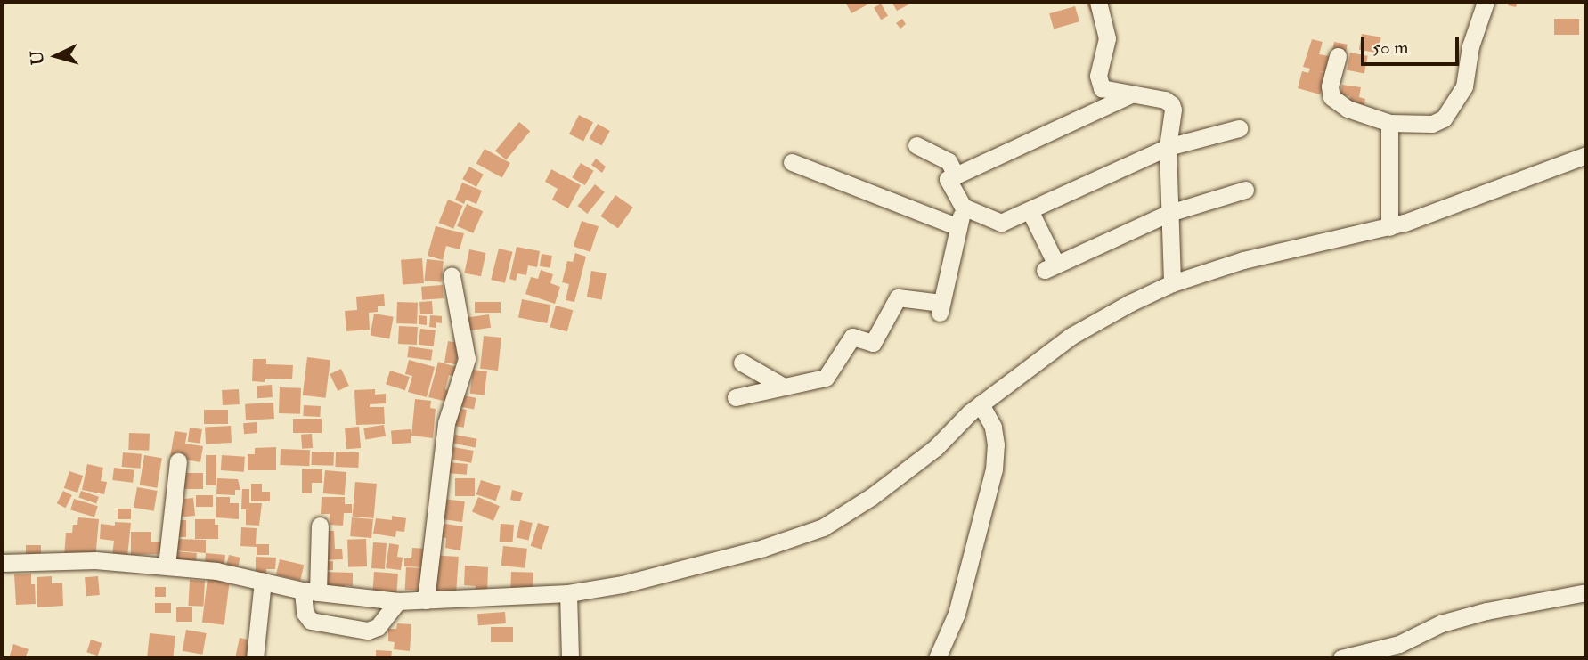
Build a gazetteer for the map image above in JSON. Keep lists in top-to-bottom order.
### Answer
{
  "scale_bar": "50 m",
  "north": "left"
}
